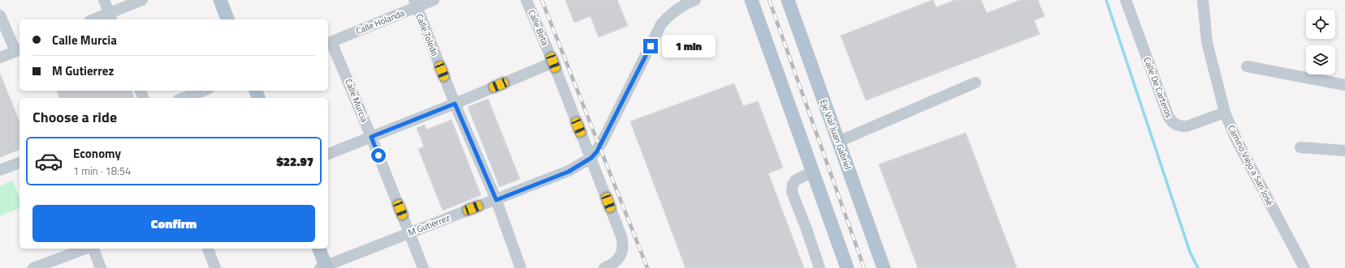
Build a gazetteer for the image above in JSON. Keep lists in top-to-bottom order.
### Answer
{
  "streets": {
    "main road": ["Eje Vial Juan Gabriel"],
    "street": [
      "Calle Holanda",
      "Calle Beta",
      "Calle Toledo",
      "Calle De Carteros",
      "Calle Murcia",
      "Camino Viejo a San José",
      "M Gutierrez"
    ]
  },
  "crossings": [
    ["Calle Holanda", "Calle Toledo"],
    ["Calle Holanda", "Calle Murcia"],
    ["Calle Beta", "M Gutierrez"],
    ["Calle Toledo", "M Gutierrez"],
    ["Calle De Carteros", "Camino Viejo a San José"],
    ["Calle Murcia", "M Gutierrez"]
  ],
  "page": {
    "banner": ["Calle Murcia", "M Gutierrez"],
    "bubble": "1 min",
    "heading": "Choose a ride",
    "list": [
      {
        "name": "Economy",
        "note": "1 min · 18:54",
        "value": "$22.97"
      }
    ],
    "buttons": "Confirm"
  }
}
